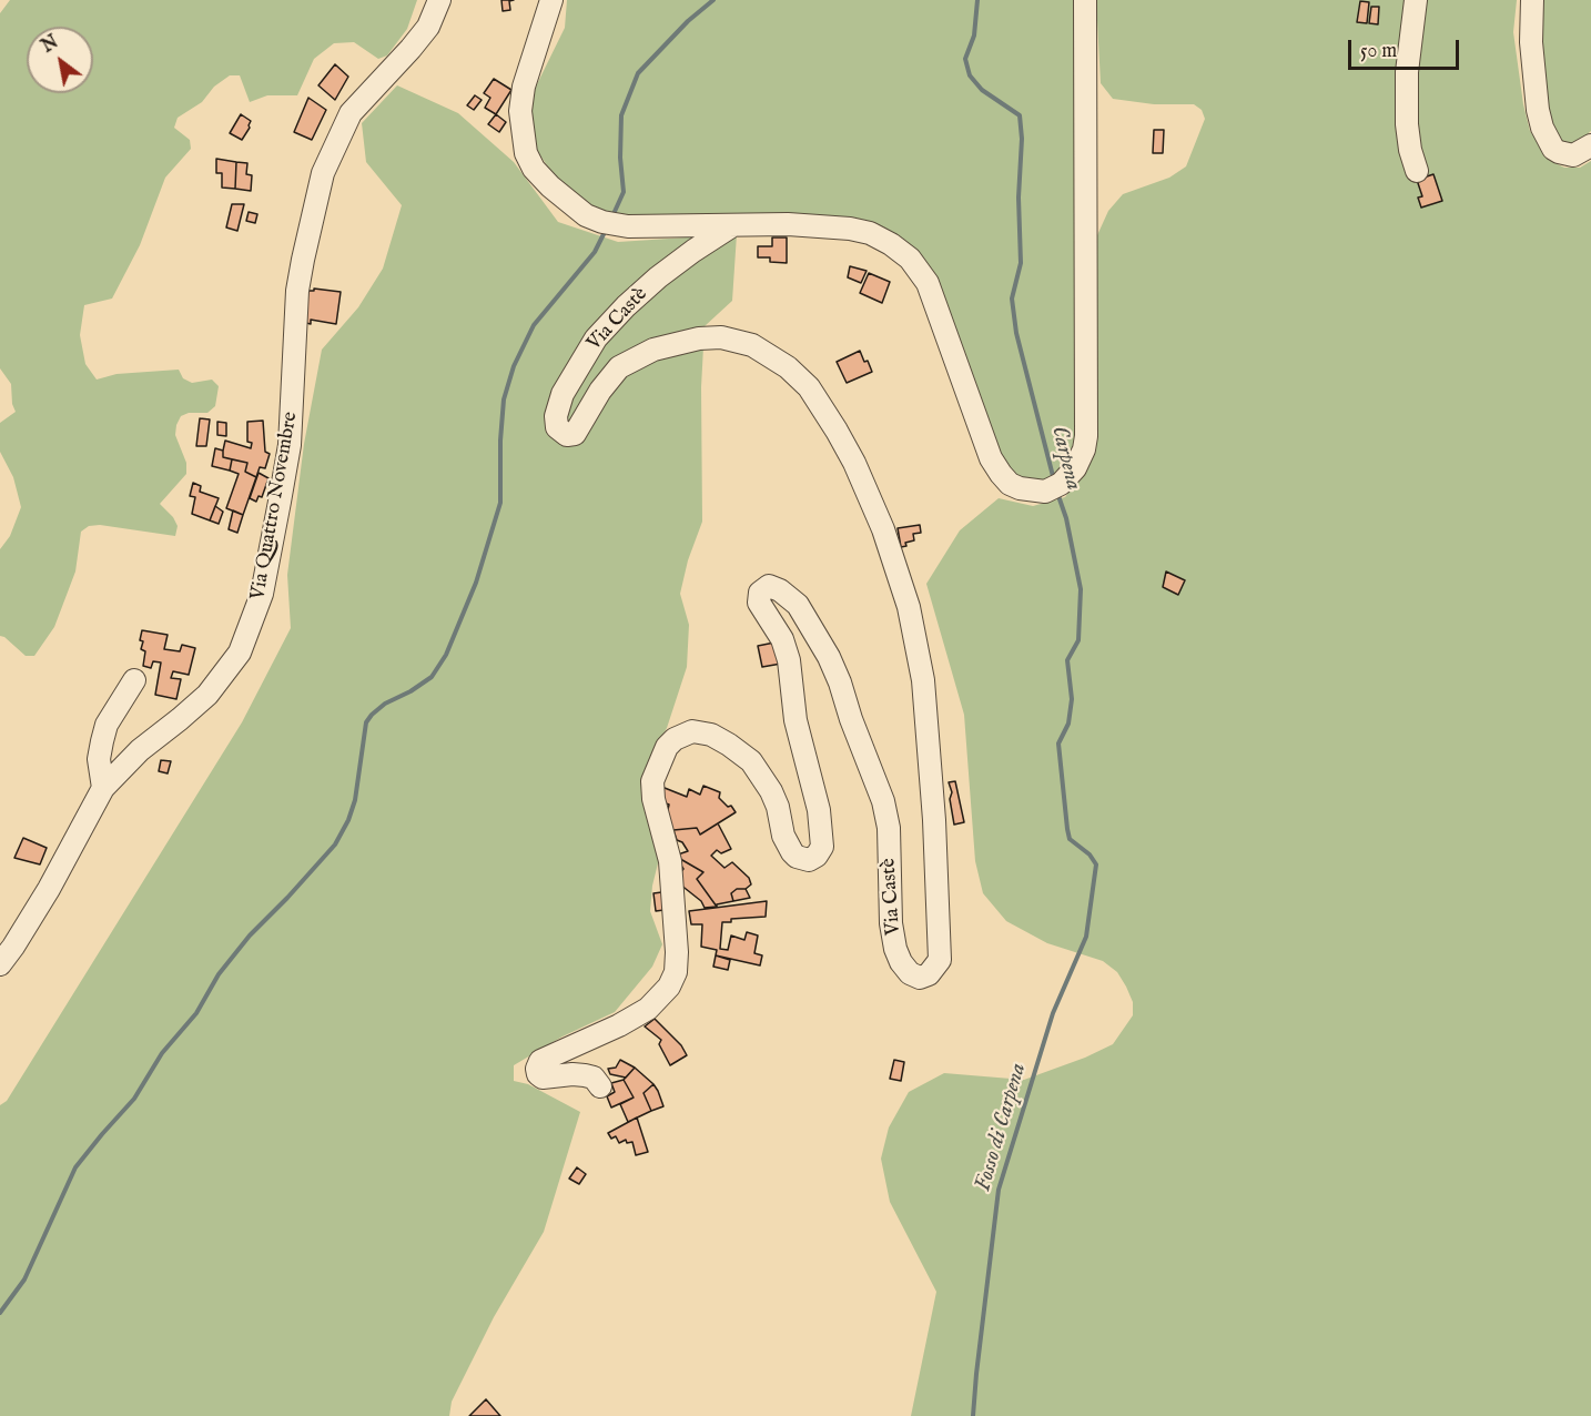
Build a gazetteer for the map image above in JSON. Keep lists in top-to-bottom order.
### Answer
{
  "streets": {
    "street": ["Via Castè", "Via Quattro Novembre"]
  },
  "water": ["Carpena", "Fosso di Carpena"],
  "scale_bar": "50 m",
  "north": "top left"
}
